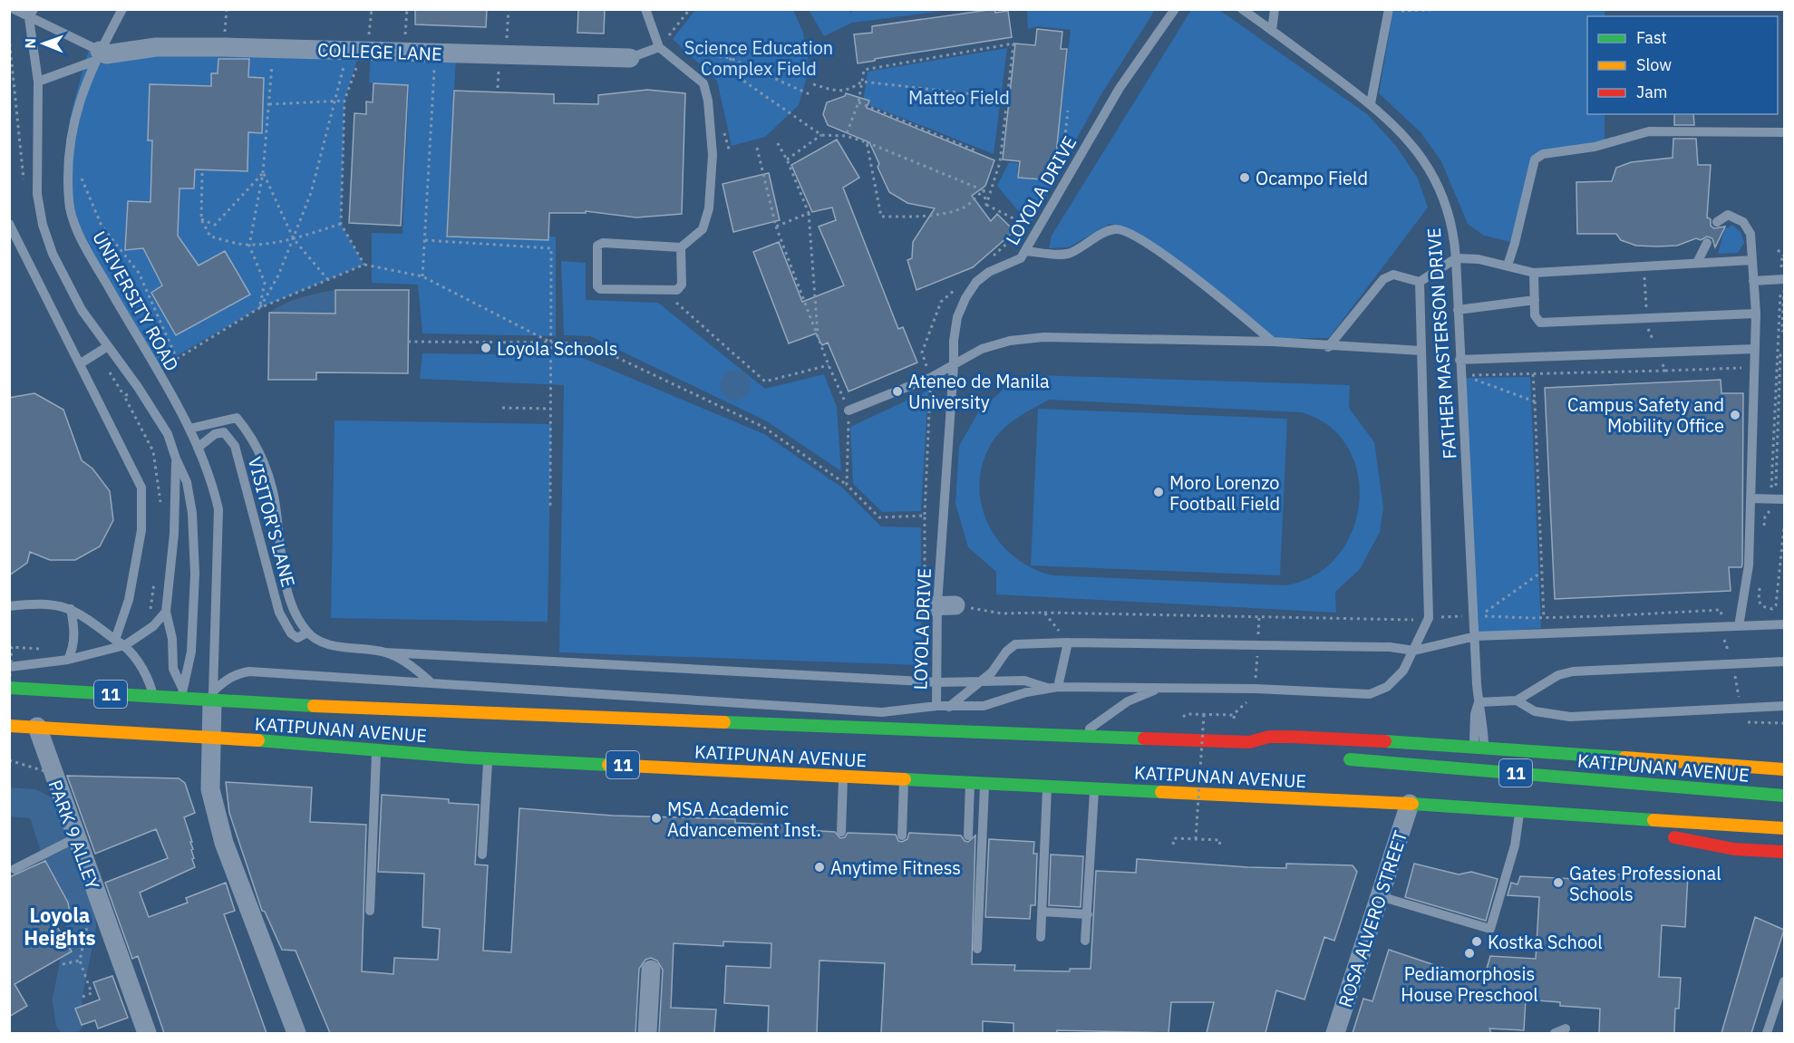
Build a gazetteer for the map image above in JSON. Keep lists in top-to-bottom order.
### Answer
{
  "streets": {
    "main road": ["11", "KATIPUNAN AVENUE"],
    "street": ["COLLEGE LANE", "PARK 9 ALLEY", "ROSA ALVERO STREET"],
    "lane": [
      "LOYOLA DRIVE",
      "UNIVERSITY ROAD",
      "FATHER MASTERSON DRIVE",
      "VISITOR'S LANE"
    ]
  },
  "crossings": [
    ["COLLEGE LANE", "UNIVERSITY ROAD"],
    ["UNIVERSITY ROAD", "VISITOR'S LANE"],
    ["UNIVERSITY ROAD", "KATIPUNAN AVENUE"],
    ["FATHER MASTERSON DRIVE", "KATIPUNAN AVENUE"],
    ["KATIPUNAN AVENUE", "PARK 9 ALLEY"],
    ["KATIPUNAN AVENUE", "ROSA ALVERO STREET"]
  ],
  "districts": ["Loyola Heights"],
  "parks": ["Science Education Complex Field", "Matteo Field"],
  "places": [
    "Ocampo Field",
    "Loyola Schools",
    "Ateneo de Manila University",
    "Campus Safety and Mobility Office",
    "Moro Lorenzo Football Field",
    "MSA Academic Advancement Inst.",
    "Anytime Fitness",
    "Gates Professional Schools",
    "Kostka School",
    "Pediamorphosis House Preschool"
  ],
  "legend": ["Fast", "Slow", "Jam"],
  "north": "left"
}
